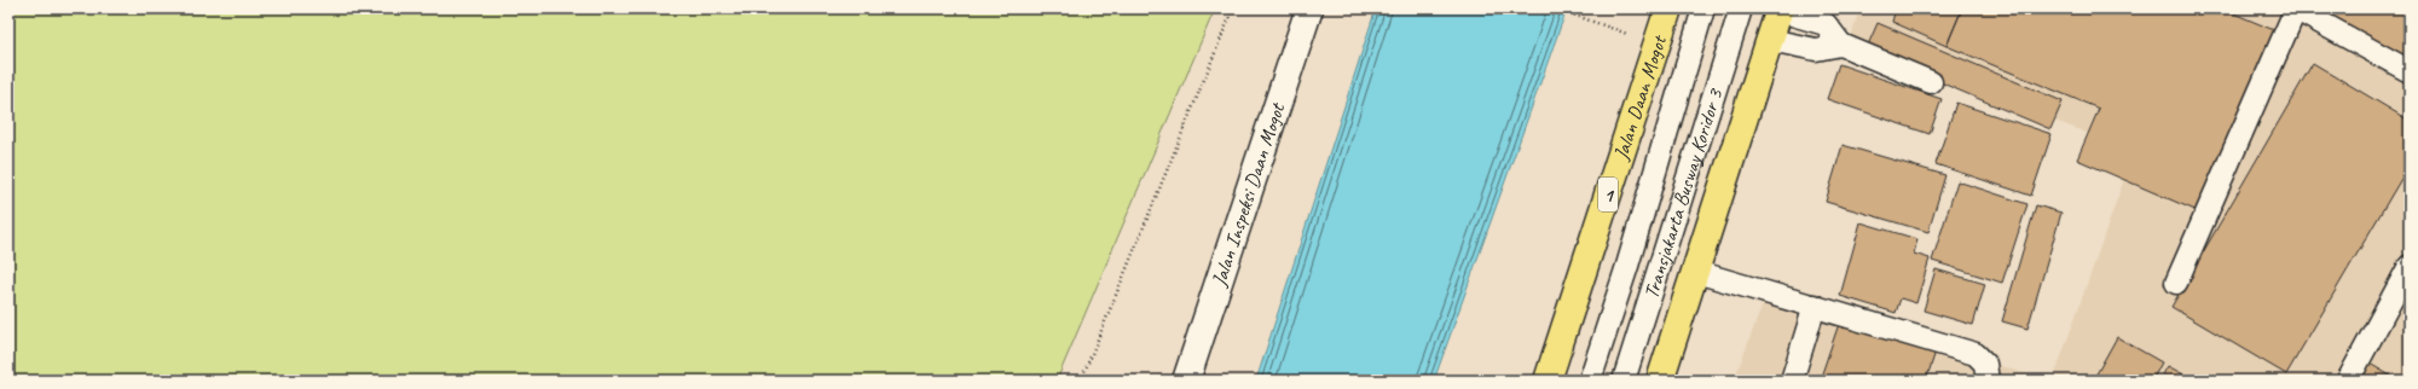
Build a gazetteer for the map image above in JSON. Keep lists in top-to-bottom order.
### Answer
{
  "streets": {
    "highway": ["Jalan Daan Mogot", "1"],
    "street": ["Jalan Inspeksi Daan Mogot"],
    "lane": ["Transjakarta Busway Koridor 3"]
  }
}
